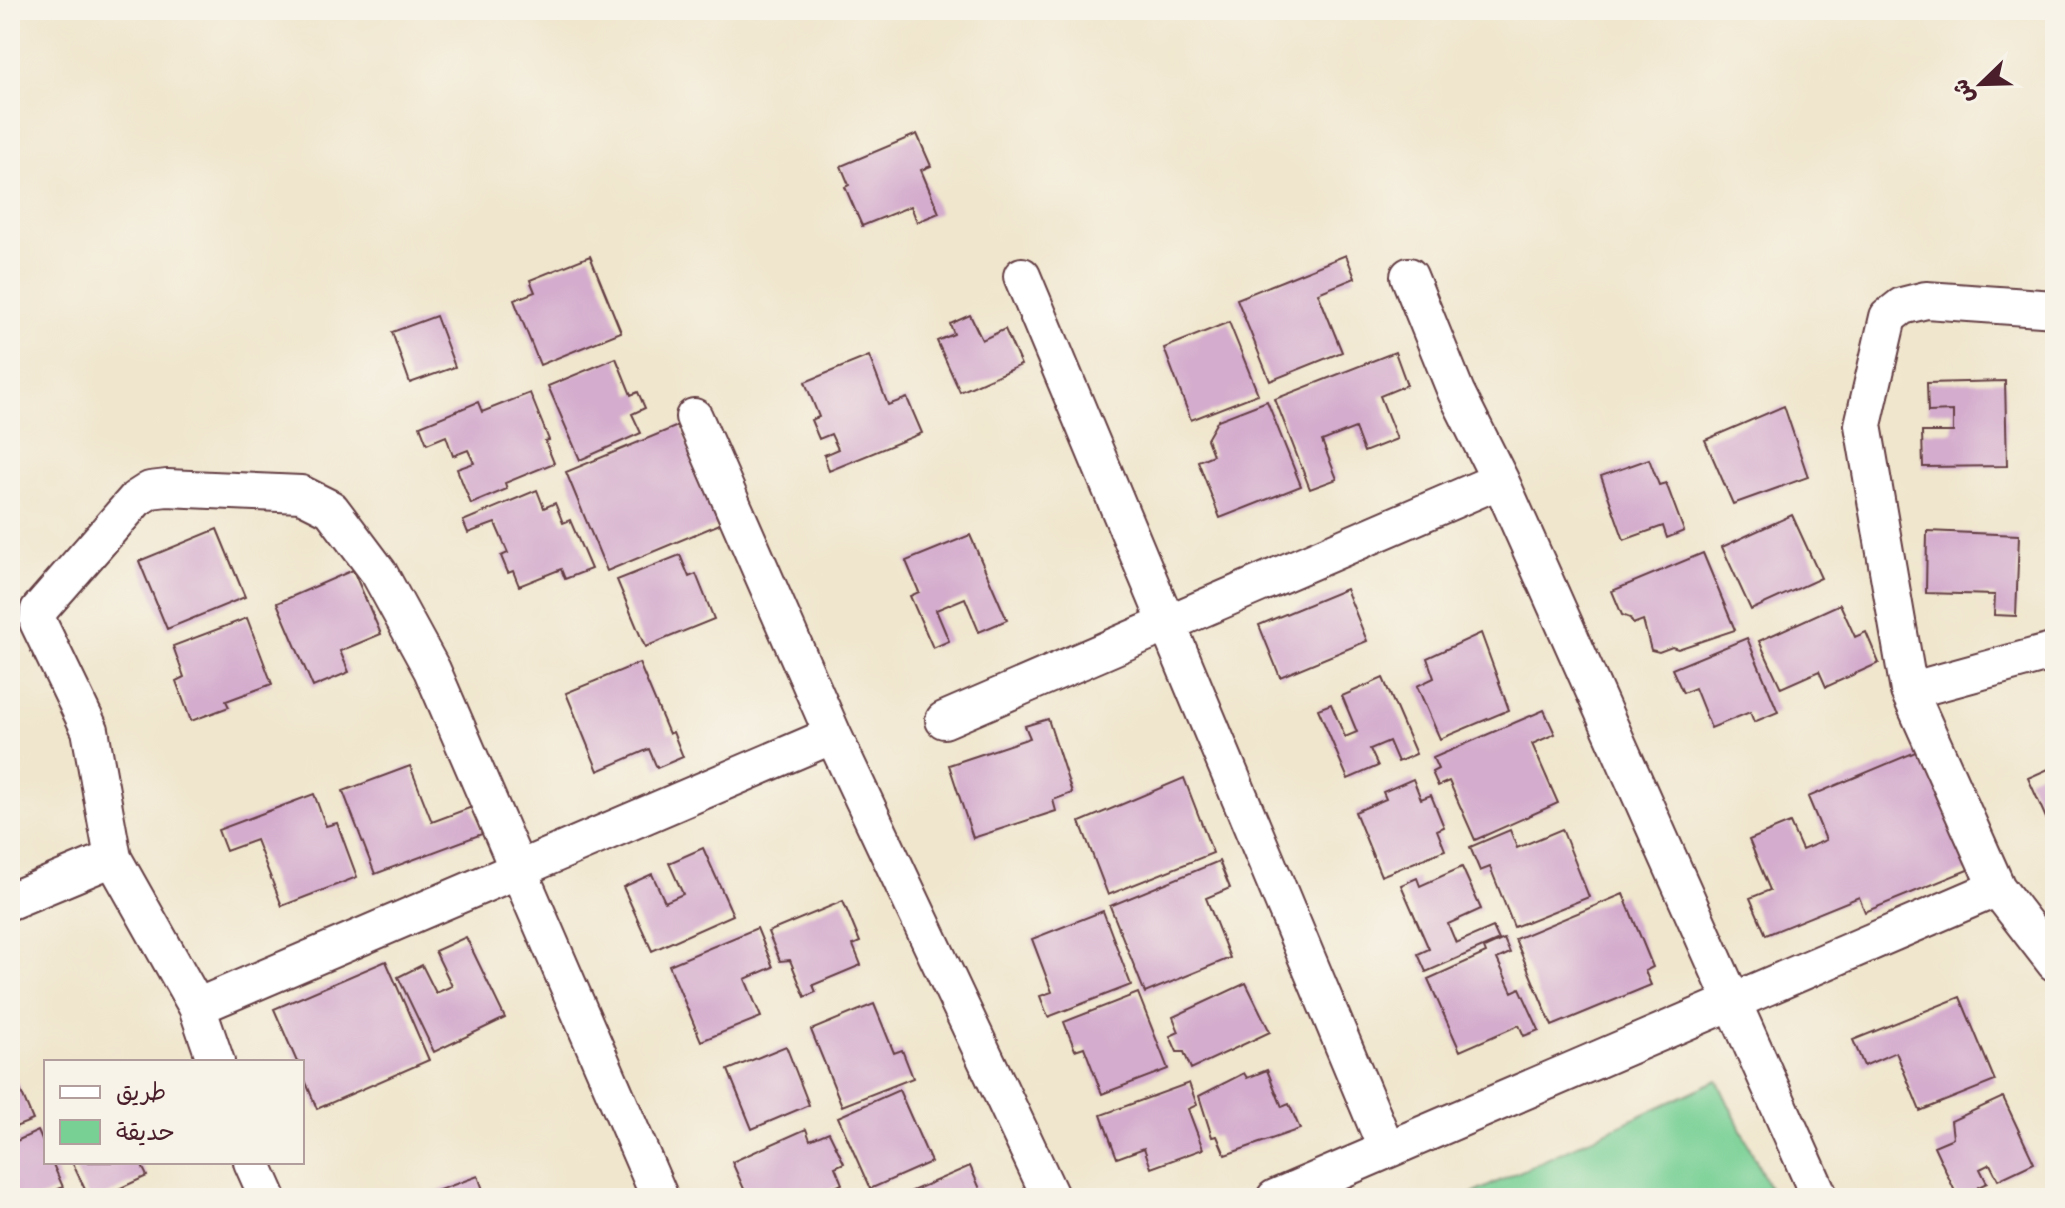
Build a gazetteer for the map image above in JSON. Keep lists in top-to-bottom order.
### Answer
{
  "legend": ["طريق", "حديقة"],
  "north": "bottom left"
}
